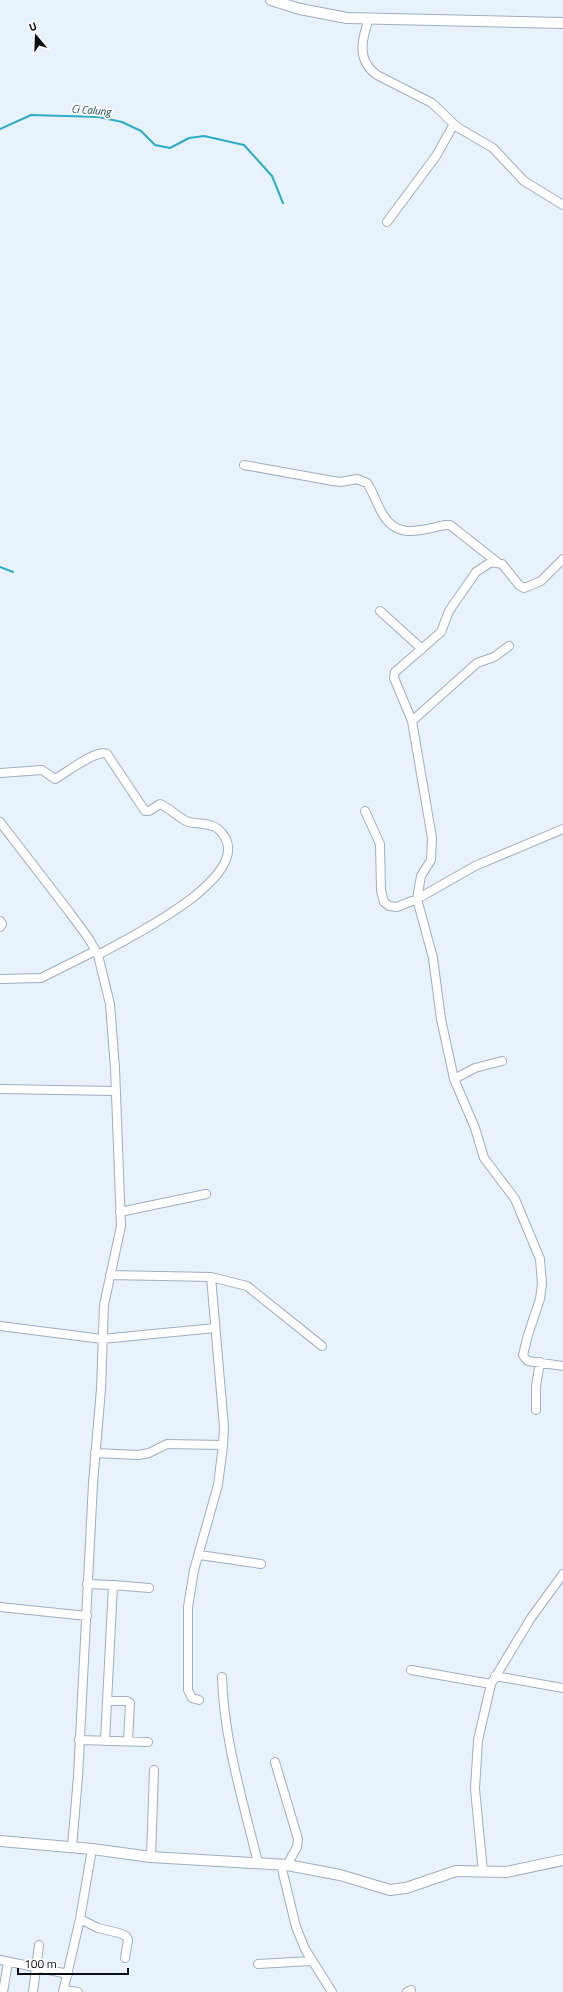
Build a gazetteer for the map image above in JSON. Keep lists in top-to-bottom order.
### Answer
{
  "water": ["Ci Calung"],
  "scale_bar": "100 m",
  "north": "top"
}
